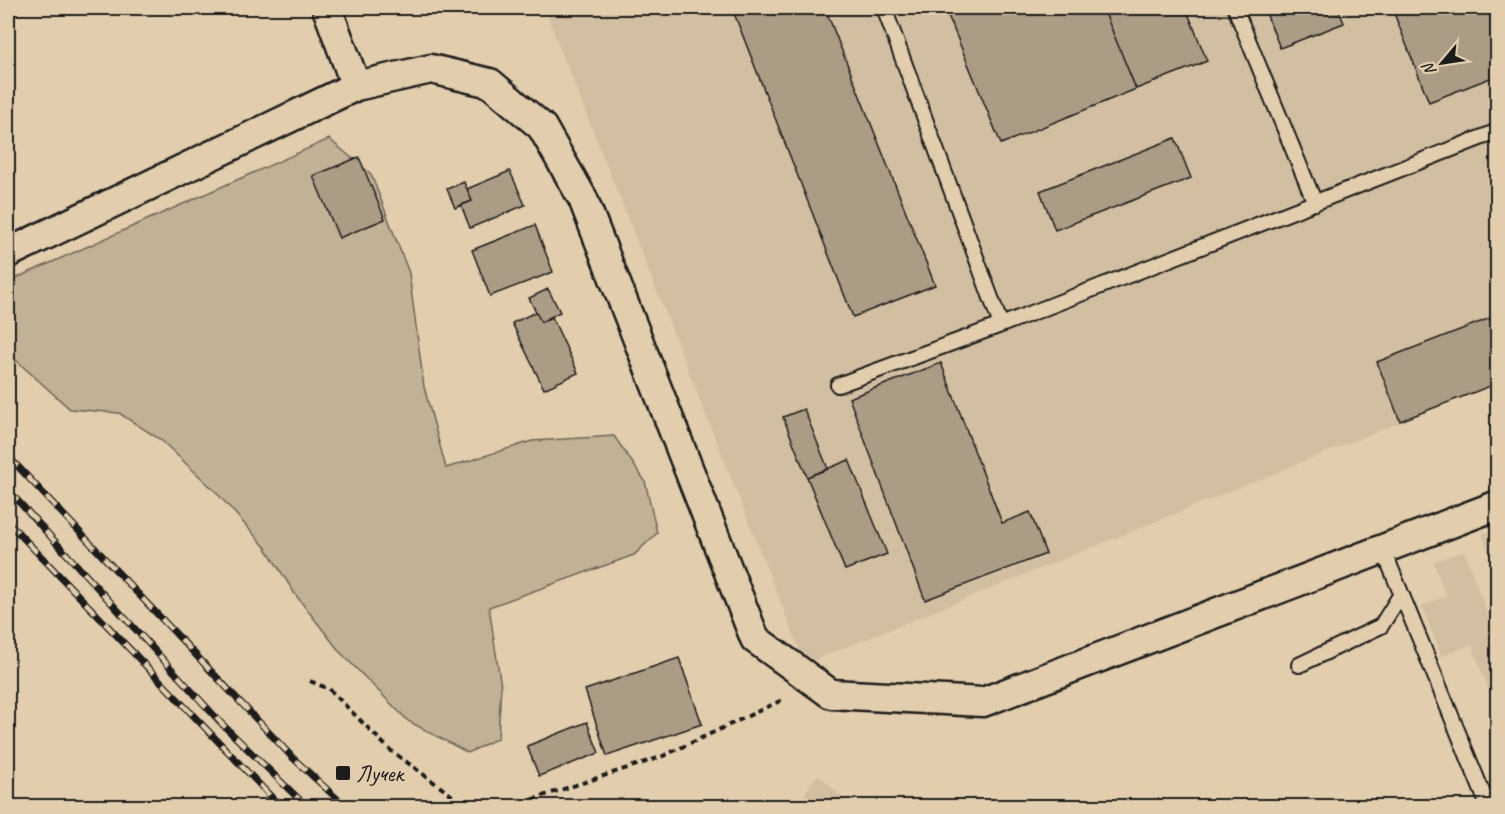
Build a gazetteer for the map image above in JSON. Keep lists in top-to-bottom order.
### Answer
{
  "places": {
    "transit": ["Лучек"]
  },
  "north": "bottom left"
}
